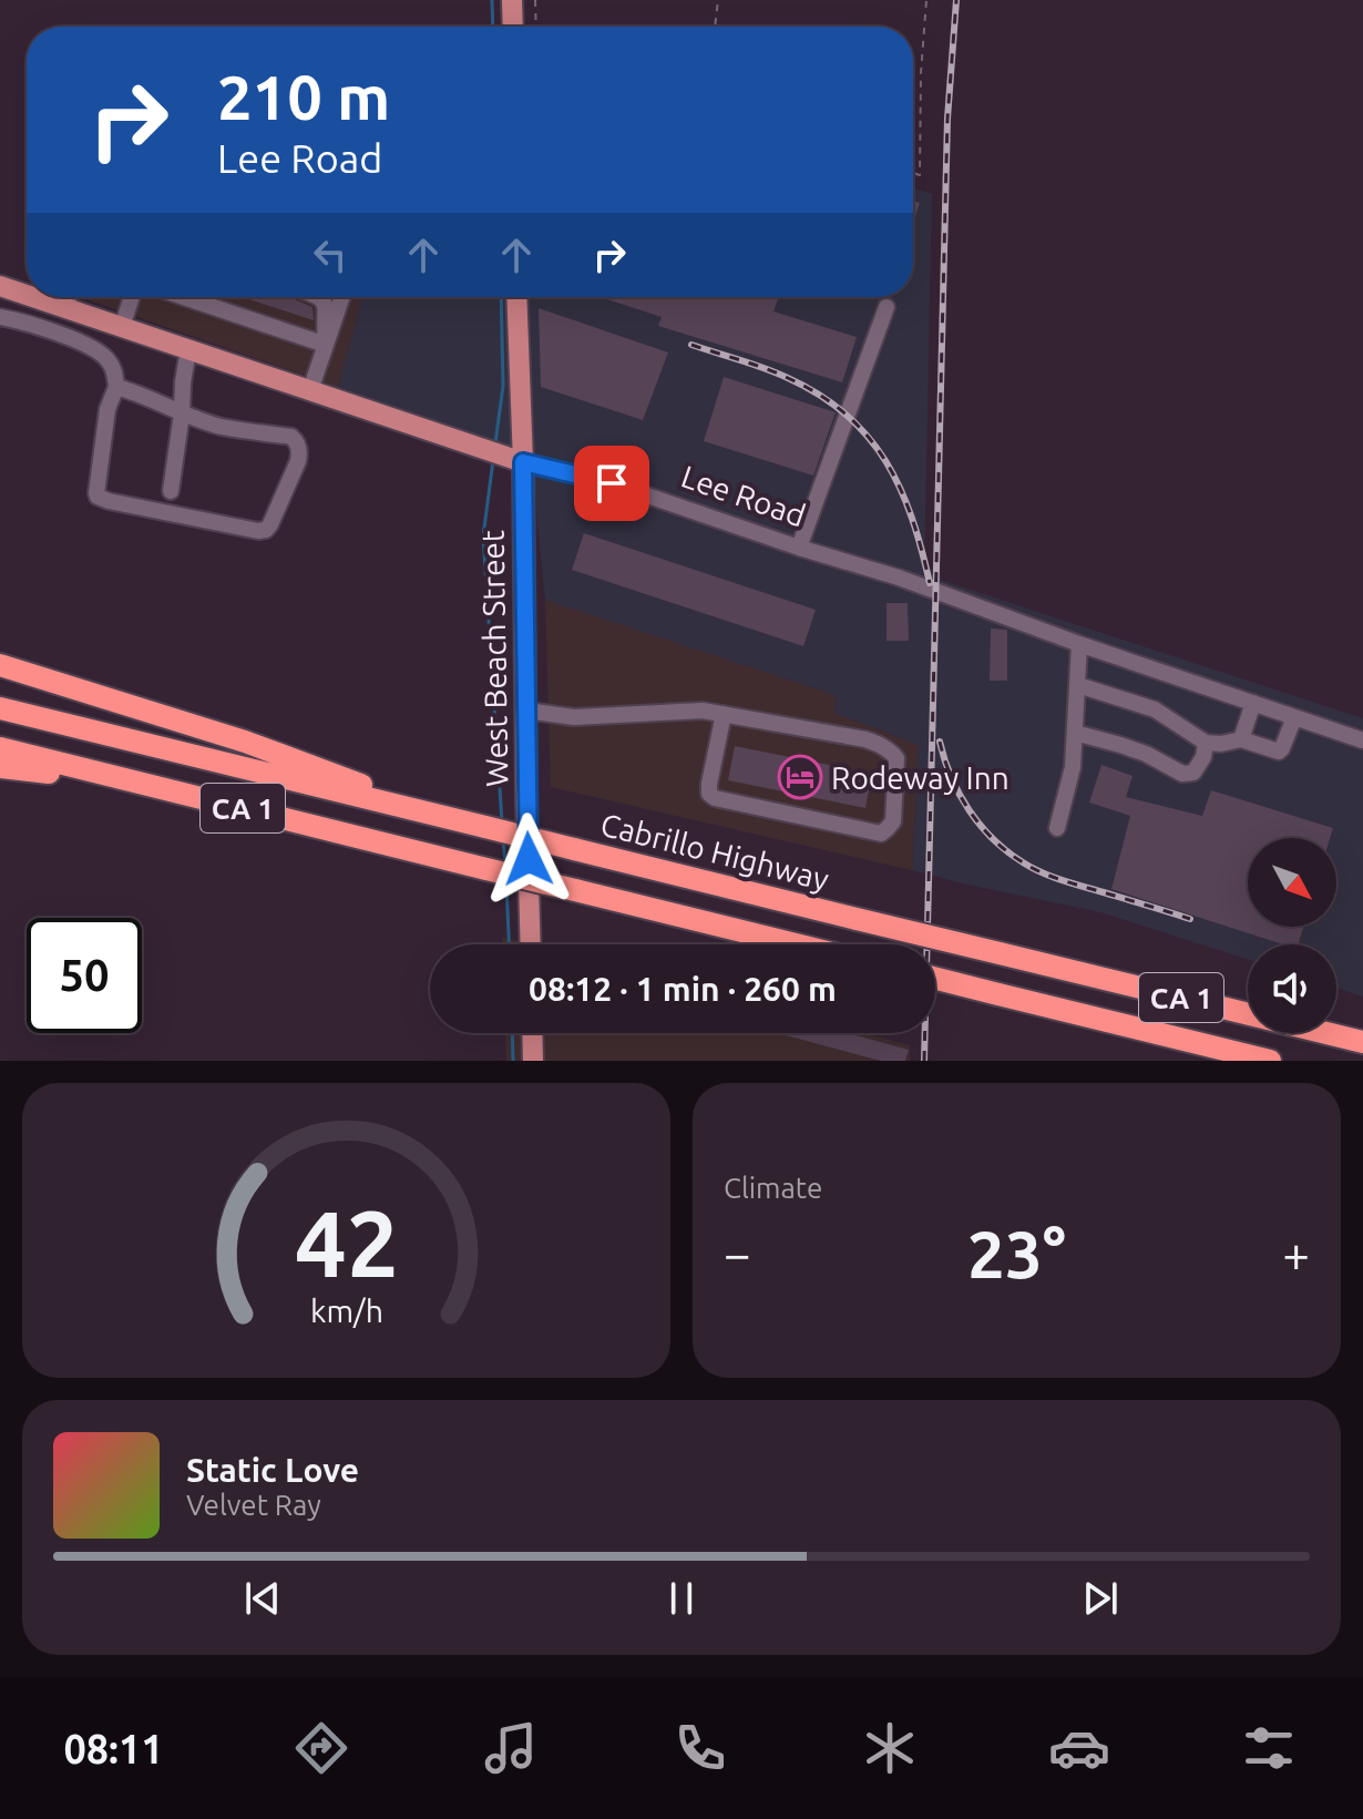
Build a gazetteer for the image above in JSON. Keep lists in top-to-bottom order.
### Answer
{
  "streets": {
    "highway": ["CA 1", "Cabrillo Highway"],
    "main road": ["Lee Road", "West Beach Street"]
  },
  "crossings": [
    ["Lee Road", "West Beach Street"]
  ],
  "places": {
    "hotel": ["Rodeway Inn"]
  },
  "north": "bottom right",
  "page": {
    "turn": ["210 m", "Lee Road"],
    "limit": "50",
    "trip": "08:12 · 1 min · 260 m",
    "tile": "Climate",
    "heat": ["−", "23°", "+"],
    "song": ["Static Love", "Velvet Ray"],
    "tabs": "08:11",
    "gauge": ["42", "km/h"]
  }
}
